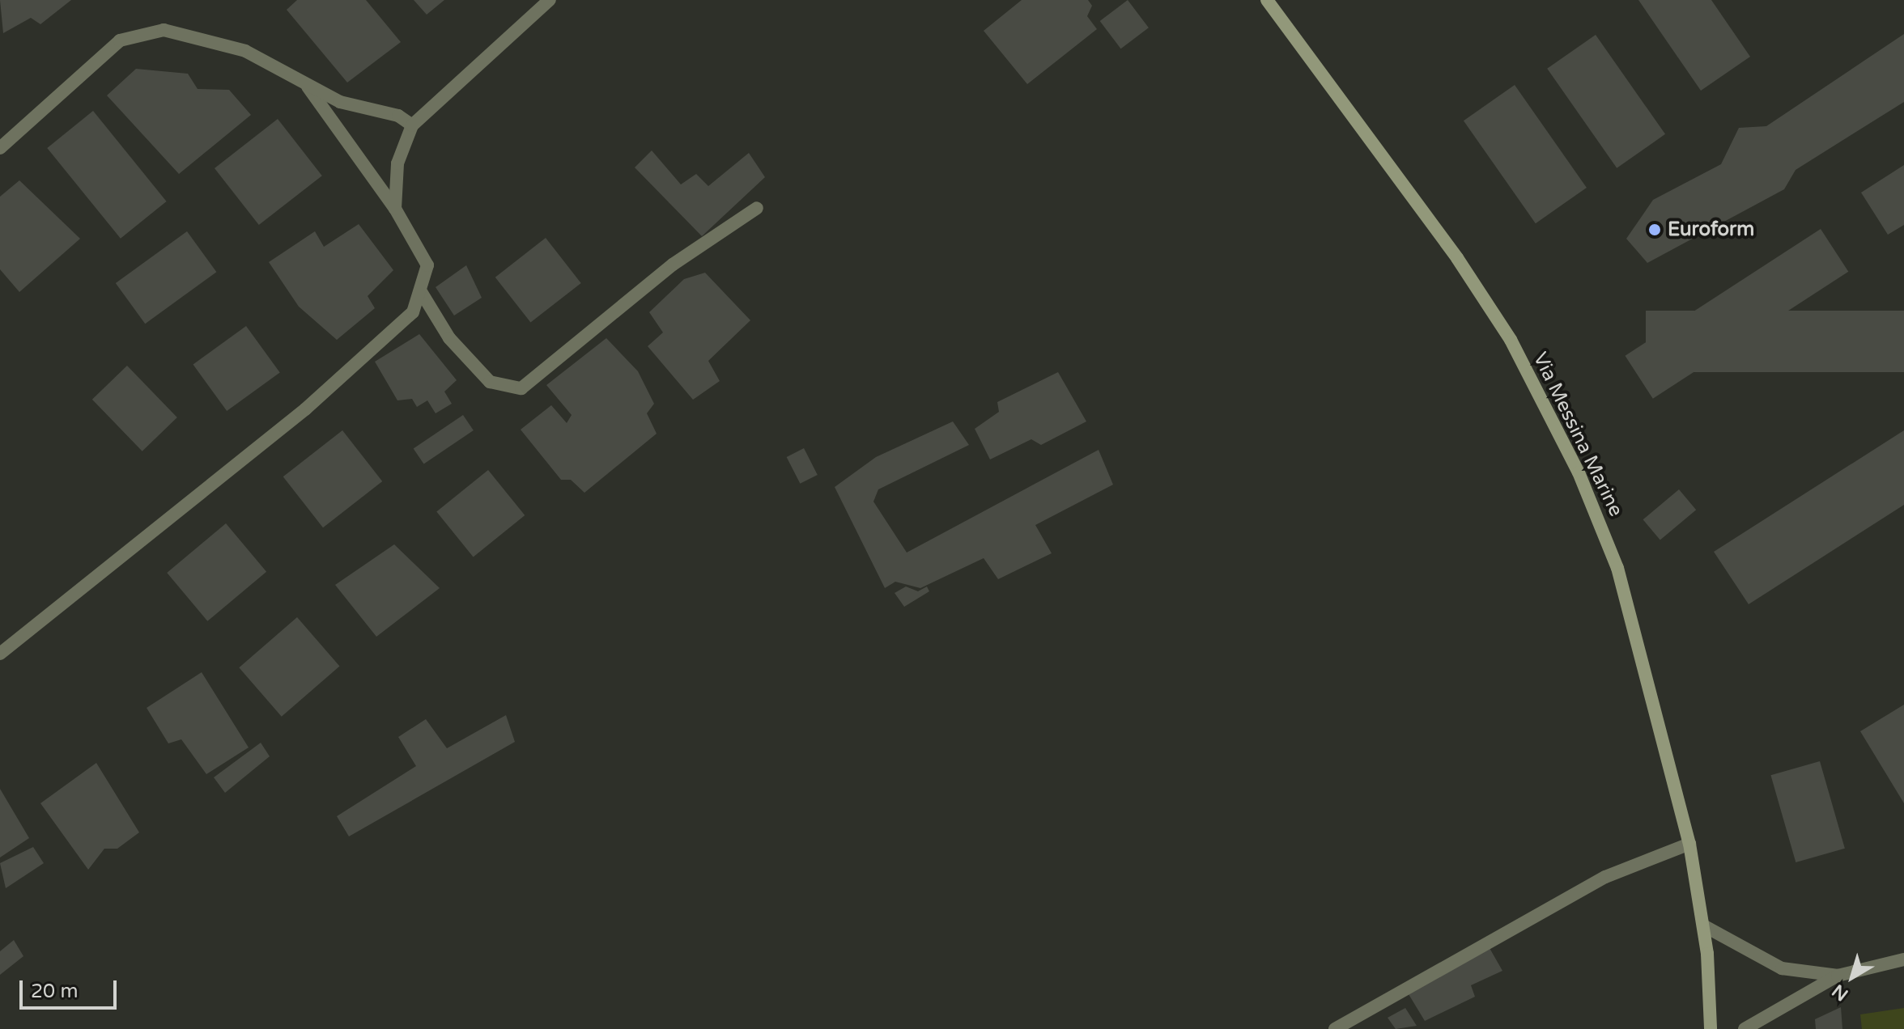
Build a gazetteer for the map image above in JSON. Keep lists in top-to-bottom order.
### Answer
{
  "streets": {
    "main road": ["Via Messina Marine"]
  },
  "places": ["Euroform"],
  "scale_bar": "20 m",
  "north": "bottom left"
}
